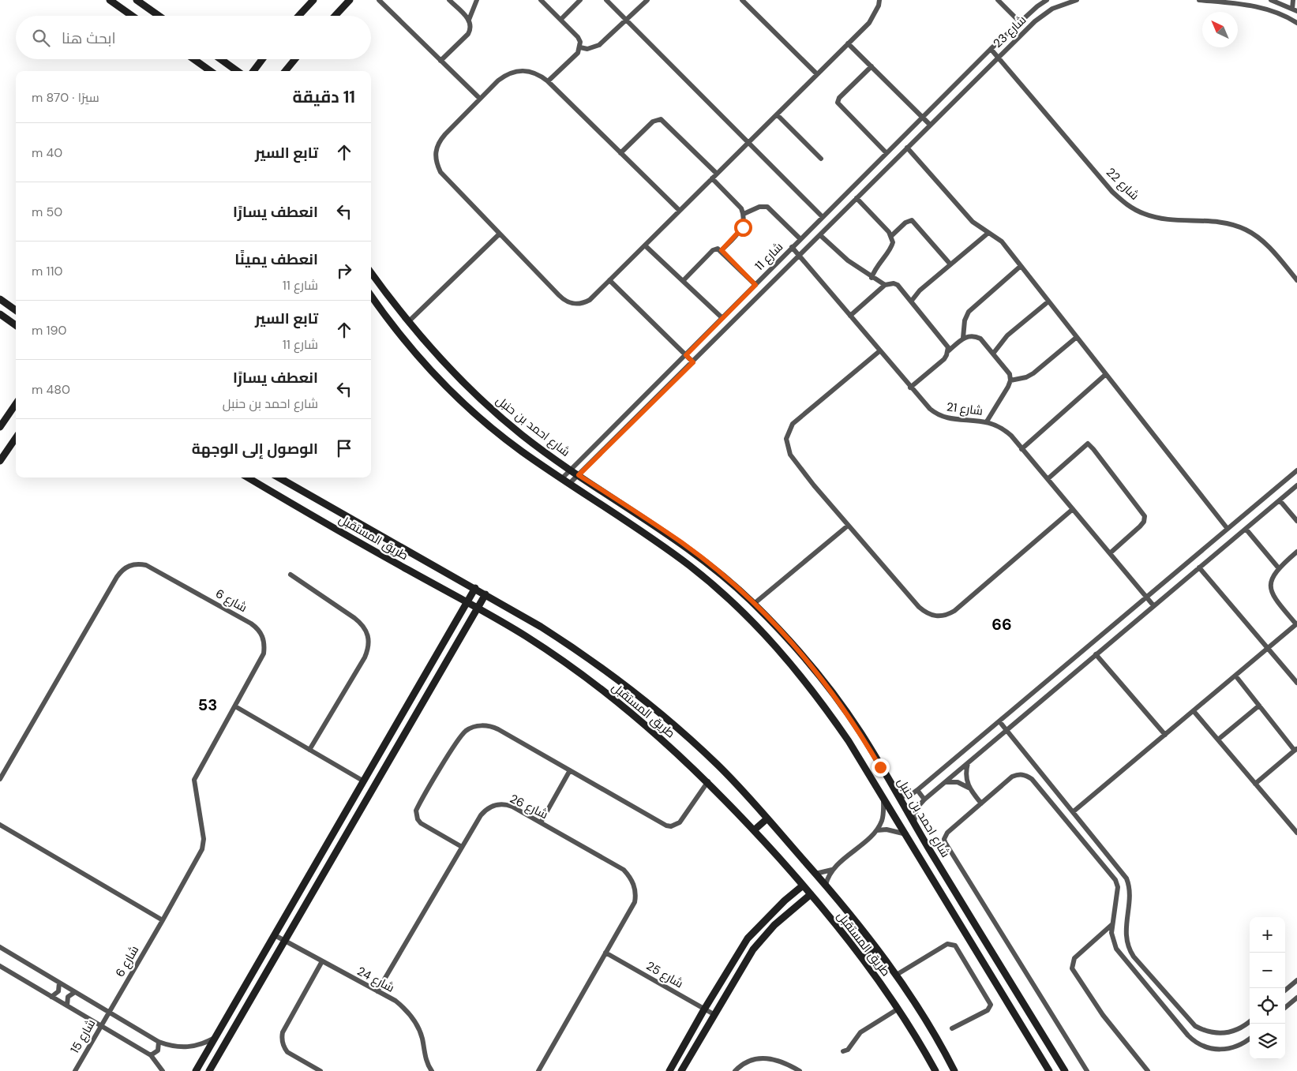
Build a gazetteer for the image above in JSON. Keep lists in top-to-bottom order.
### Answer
{
  "streets": {
    "street": [
      "شارع 23",
      "شارع 22",
      "شارع 11",
      "شارع 21",
      "شارع احمد بن حنبل",
      "طريق المستقبل",
      "شارع 6",
      "شارع 26",
      "شارع 25",
      "شارع 24",
      "شارع 15"
    ]
  },
  "crossings": [
    ["شارع 23", "شارع 22"],
    ["شارع 23", "شارع 11"],
    ["شارع 22", "شارع 11"],
    ["شارع 11", "شارع 21"],
    ["شارع 11", "شارع احمد بن حنبل"],
    ["شارع 6", "شارع 15"],
    ["شارع 26", "شارع 25"],
    ["شارع 26", "شارع 24"]
  ],
  "districts": ["66", "53"],
  "north": "top left",
  "page": {
    "search": "ابحث هنا",
    "heading": ["11 دقيقة", "سيرًا · 870 m"],
    "list": [
      ["تابع السير", "40 m"],
      ["انعطف يسارًا", "50 m"],
      ["انعطف يمينًا", "شارع 11", "110 m"],
      ["تابع السير", "شارع 11", "190 m"],
      ["انعطف يسارًا", "شارع احمد بن حنبل", "480 m"],
      "الوصول إلى الوجهة"
    ],
    "map_buttons": ["+", "−"]
  }
}
